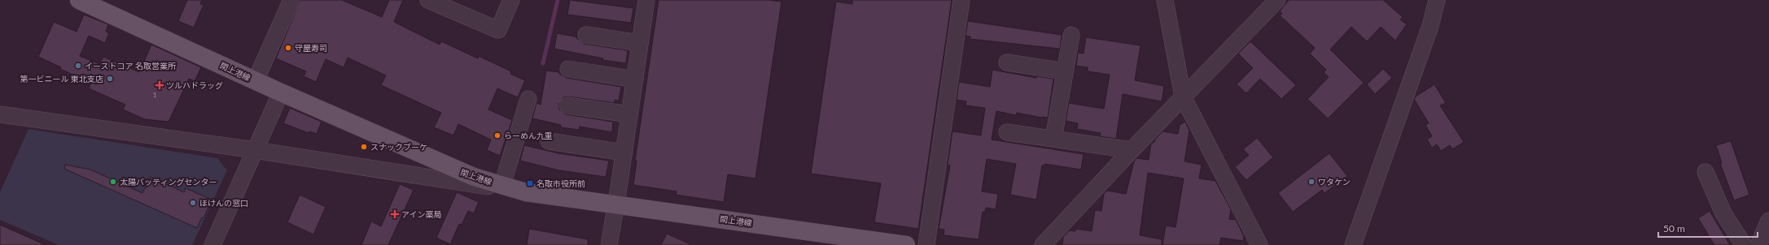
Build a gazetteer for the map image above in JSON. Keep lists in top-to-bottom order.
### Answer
{
  "streets": {
    "main road": ["閖上港線"]
  },
  "places": {
    "other": [
      "守屋寿司",
      "イーストコア 名取営業所",
      "第一ビニール 東北支店",
      "らーめん九重",
      "スナックブーケ",
      "太陽バッティングセンター",
      "ワタケン",
      "ほけんの窓口"
    ],
    "health": ["ツルハドラッグ", "アイン薬局"],
    "transit": ["名取市役所前"]
  },
  "house_numbers": ["1"],
  "scale_bar": "50 m"
}
